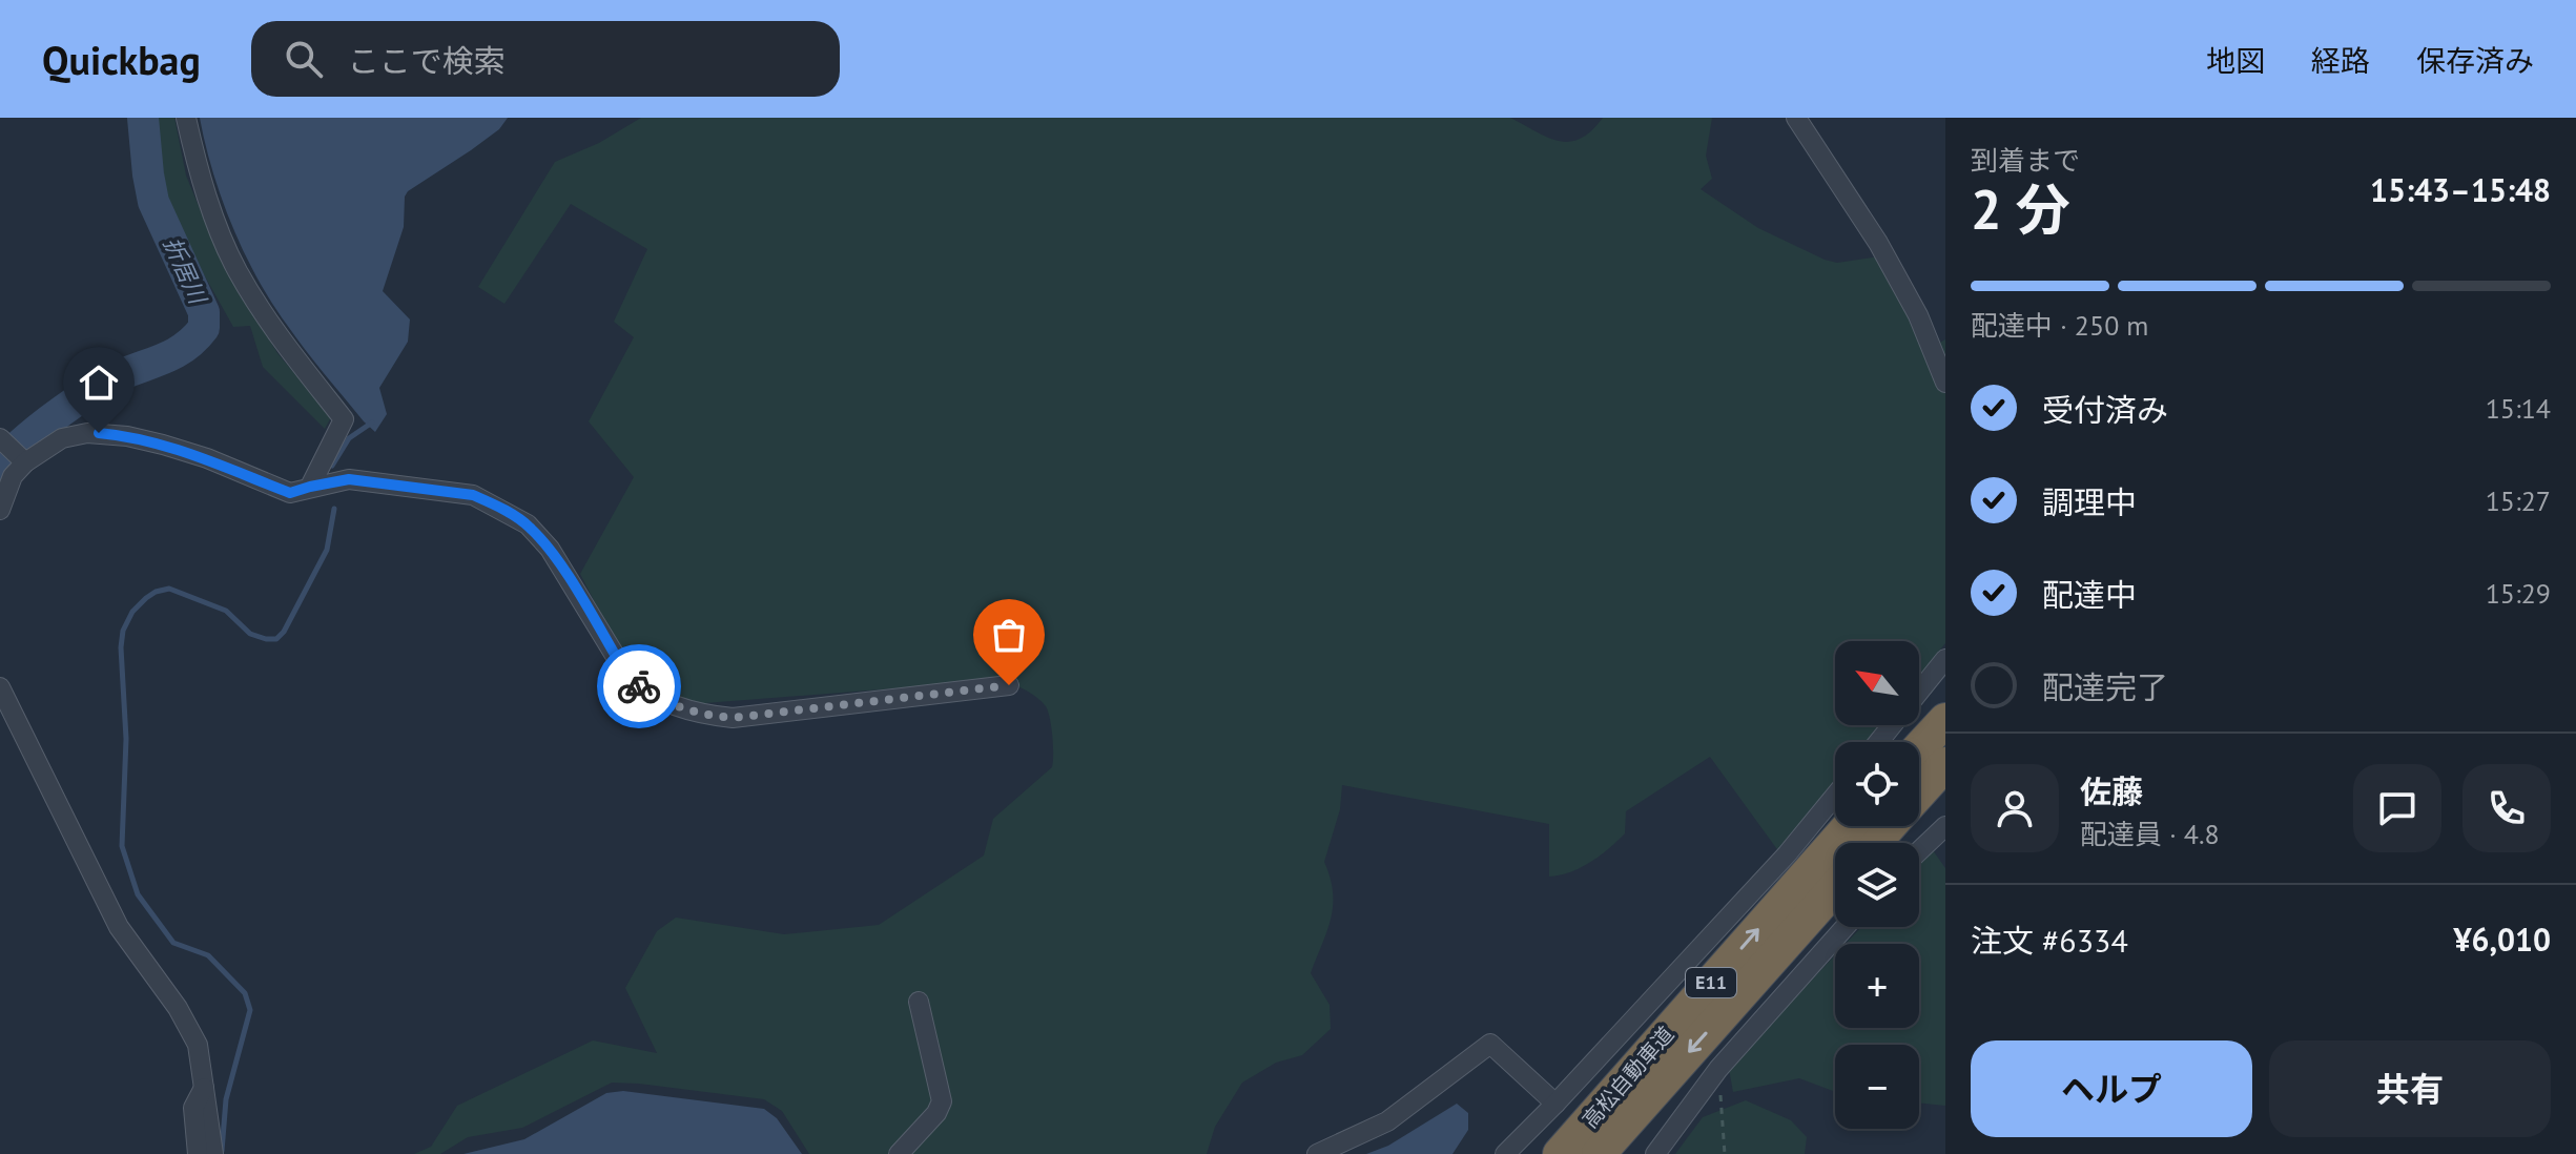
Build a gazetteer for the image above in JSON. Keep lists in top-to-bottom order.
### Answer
{
  "streets": {
    "highway": ["E11", "高松自動車道"]
  },
  "water": ["折居川"],
  "north": "top left",
  "page": {
    "header": "Quickbag",
    "search": "ここで検索",
    "nav": ["地図", "経路", "保存済み"],
    "heading": ["2 分", "到着まで", "15:43–15:48"],
    "panel": [
      "佐藤",
      "配達員 · 4.8",
      "注文 #6334",
      "¥6,010"
    ],
    "bar": "配達中 · 250 m",
    "list": [
      ["受付済み", "15:14"],
      ["調理中", "15:27"],
      ["配達中", "15:29"],
      "配達完了"
    ],
    "map_buttons": ["+", "−"],
    "buttons": ["ヘルプ", "共有"]
  }
}
